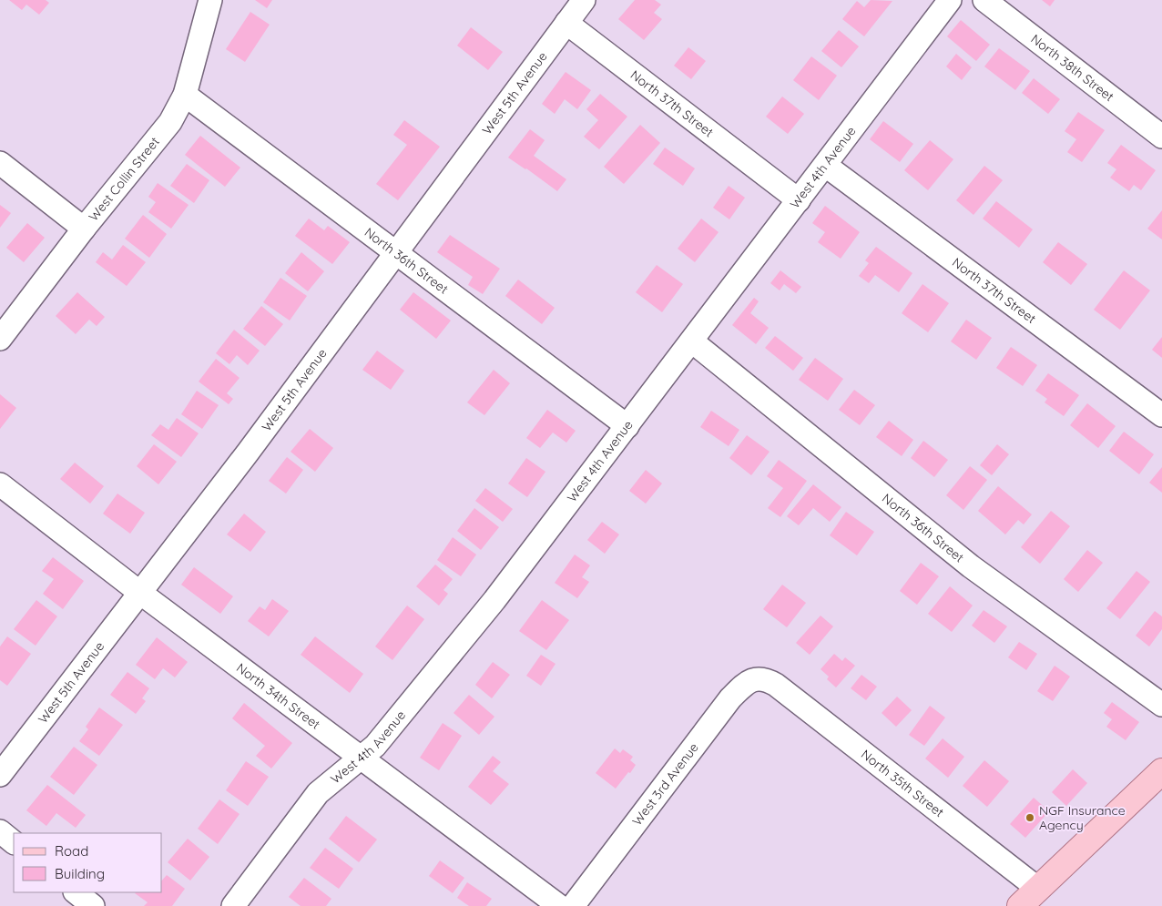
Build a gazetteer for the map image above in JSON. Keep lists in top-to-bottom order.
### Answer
{
  "streets": {
    "street": [
      "North 38th Street",
      "West 5th Avenue",
      "North 37th Street",
      "West 4th Avenue",
      "West Collin Street",
      "North 36th Street",
      "North 34th Street",
      "North 35th Street",
      "West 3rd Avenue"
    ]
  },
  "crossings": [
    ["West 5th Avenue", "North 37th Street"],
    ["West 5th Avenue", "North 36th Street"],
    ["West 5th Avenue", "North 34th Street"],
    ["North 37th Street", "West 4th Avenue"],
    ["West 4th Avenue", "North 36th Street"],
    ["West 4th Avenue", "North 34th Street"],
    ["West Collin Street", "North 36th Street"],
    ["North 35th Street", "West 3rd Avenue"]
  ],
  "places": ["NGF Insurance Agency"],
  "legend": ["Road", "Building"]
}
